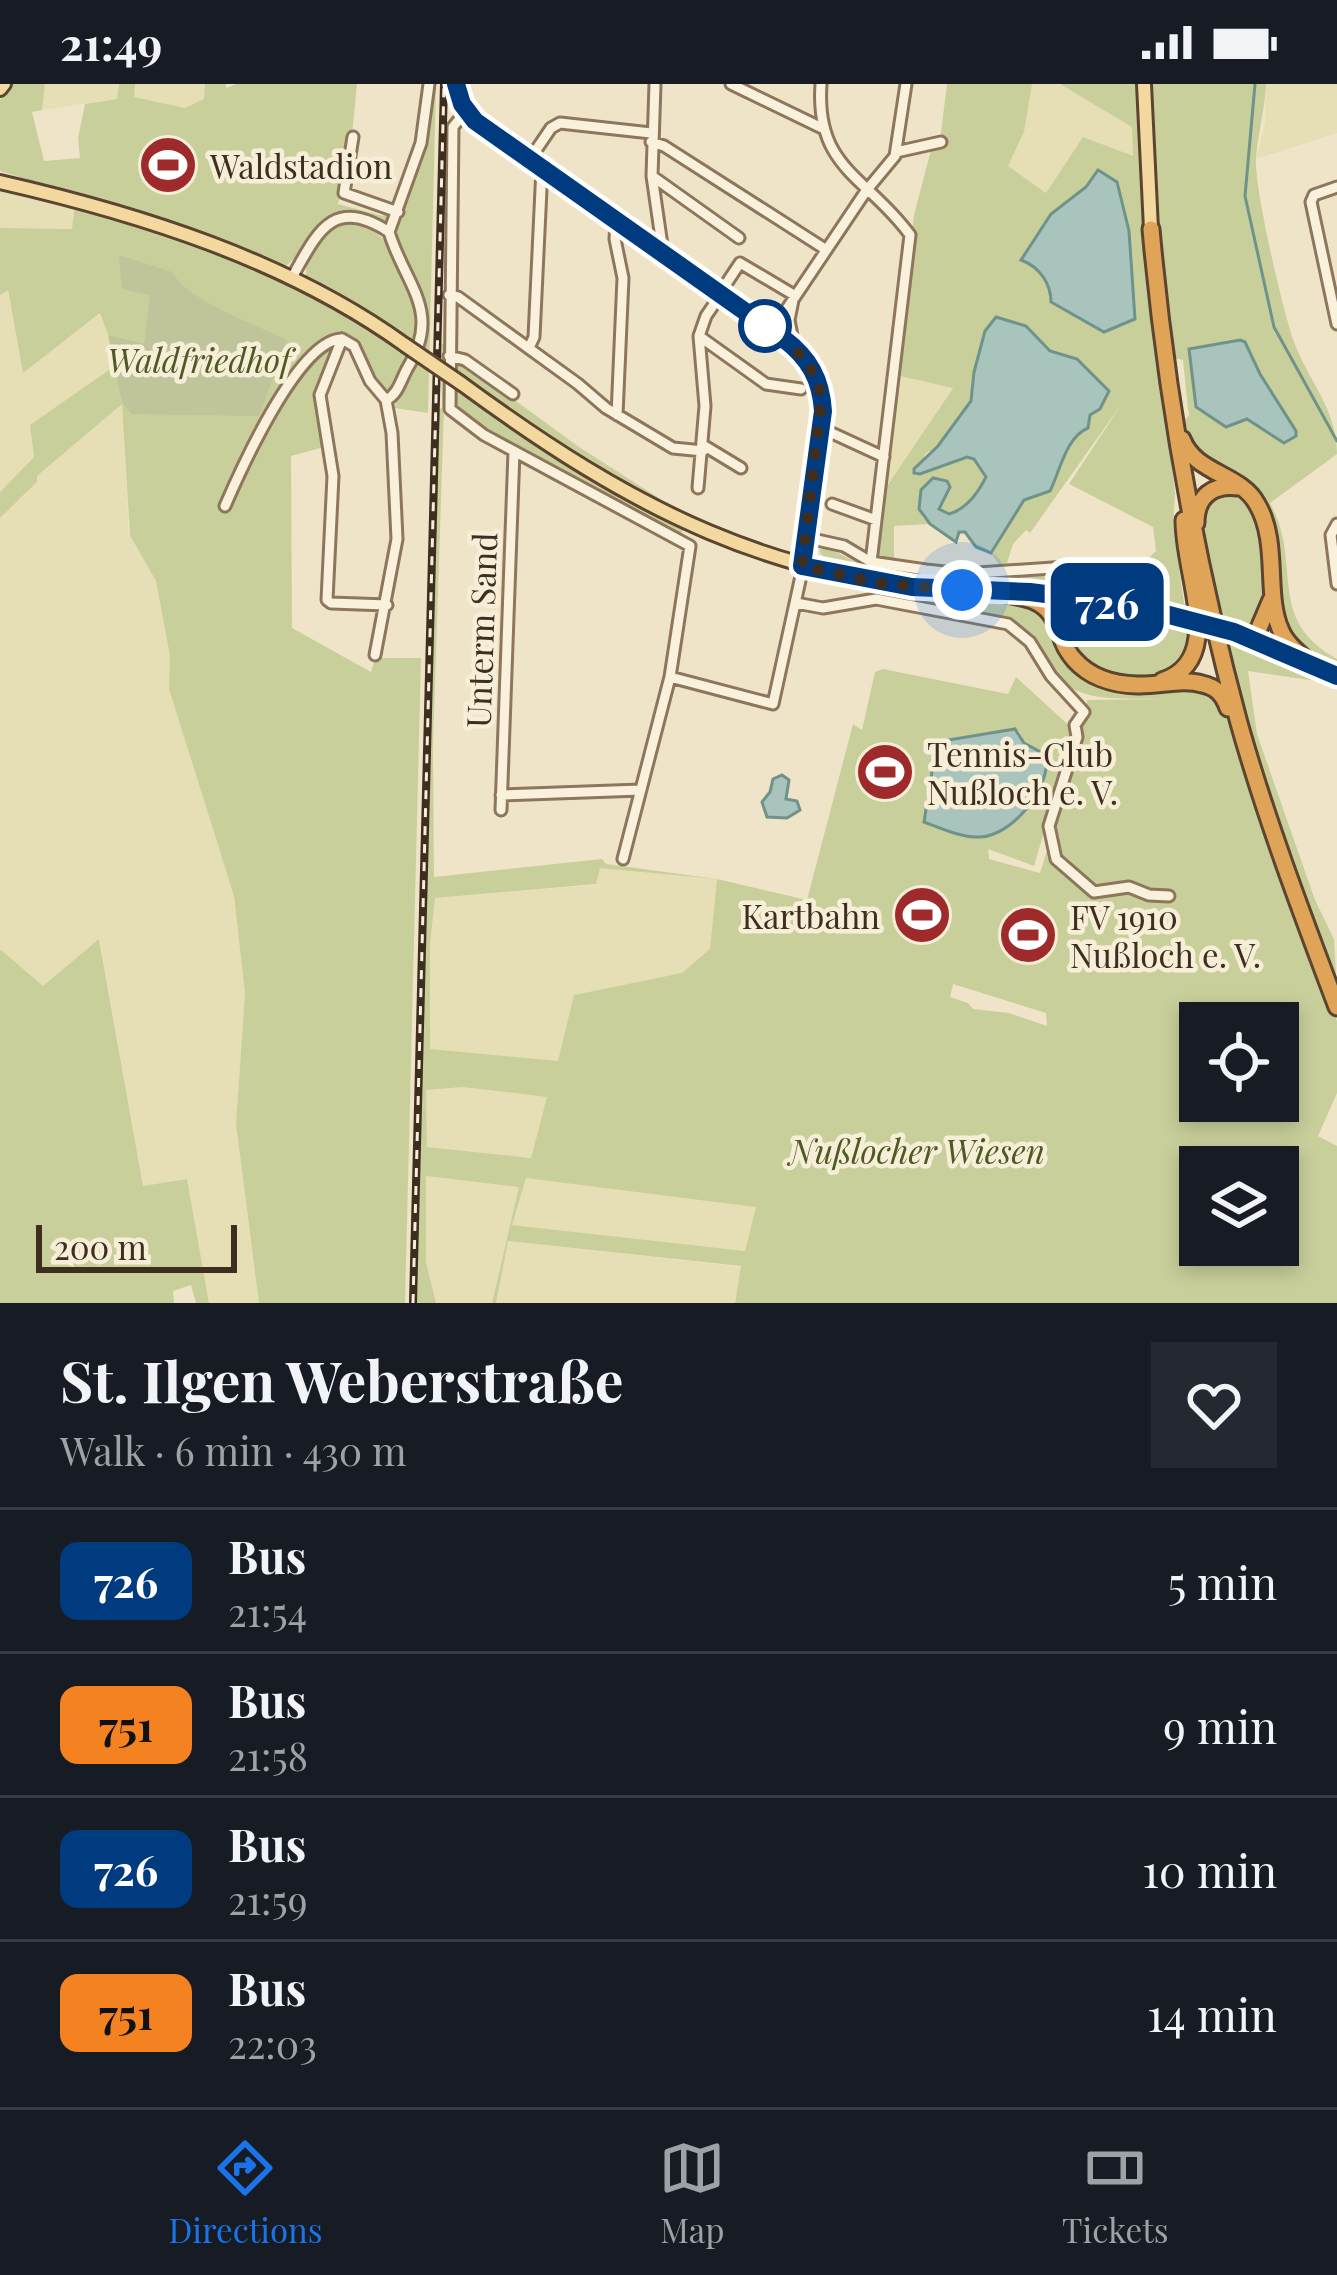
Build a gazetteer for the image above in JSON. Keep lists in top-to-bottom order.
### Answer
{
  "streets": {
    "street": ["Unterm Sand"]
  },
  "parks": ["Waldfriedhof", "Nußlocher Wiesen"],
  "places": {
    "sports": [
      "Waldstadion",
      "Tennis-Club Nußloch e. V.",
      "Kartbahn",
      "FV 1910 Nußloch e. V."
    ]
  },
  "lines": ["bus line 726"],
  "scale_bar": "200 m",
  "page": {
    "status": "21:49",
    "on_map": "726",
    "scale": "200 m",
    "heading": ["St. Ilgen Weberstraße", "Walk · 6 min · 430 m"],
    "list": [
      {
        "mark": "726",
        "name": "Bus",
        "note": "21:54",
        "value": "5 min"
      },
      {
        "mark": "751",
        "name": "Bus",
        "note": "21:58",
        "value": "9 min"
      },
      {
        "mark": "726",
        "name": "Bus",
        "note": "21:59",
        "value": "10 min"
      },
      {
        "mark": "751",
        "name": "Bus",
        "note": "22:03",
        "value": "14 min"
      }
    ],
    "tabs": ["Directions", "Map", "Tickets"]
  }
}
